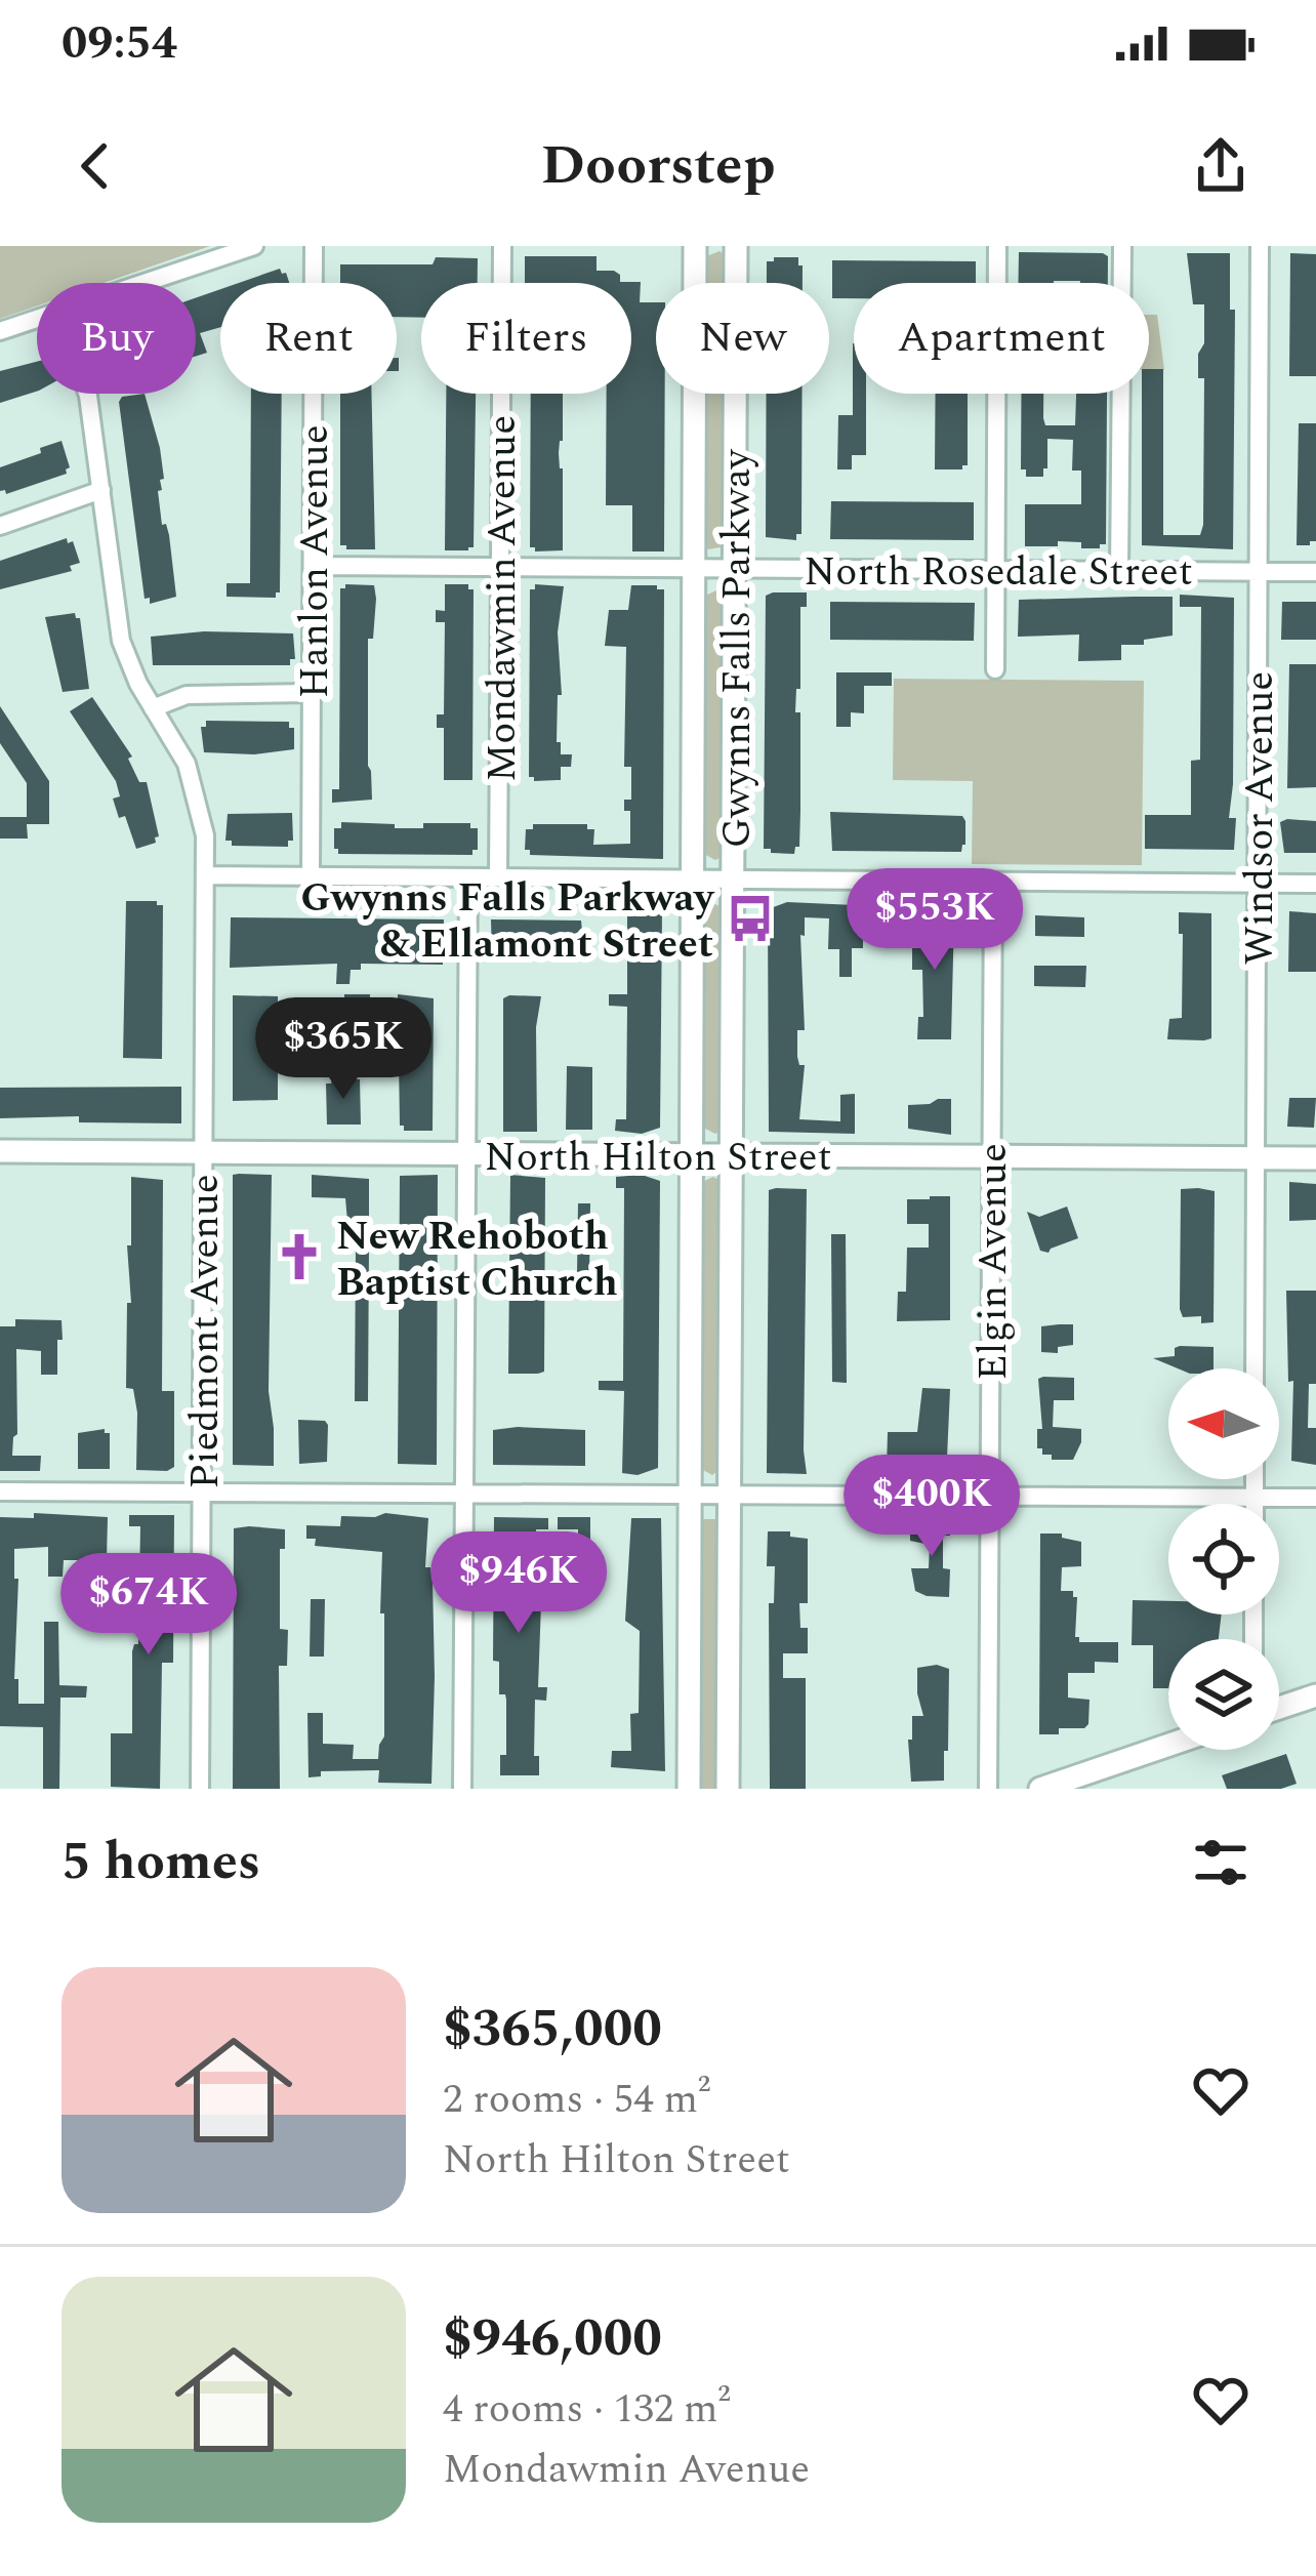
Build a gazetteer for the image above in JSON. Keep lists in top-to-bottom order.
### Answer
{
  "streets": {
    "main road": ["Gwynns Falls Parkway", "North Hilton Street"],
    "street": [
      "Hanlon Avenue",
      "North Rosedale Street",
      "Mondawmin Avenue",
      "Windsor Avenue",
      "Elgin Avenue",
      "Piedmont Avenue"
    ]
  },
  "crossings": [
    ["Hanlon Avenue", "North Rosedale Street"],
    ["North Rosedale Street", "Mondawmin Avenue"],
    ["North Rosedale Street", "Gwynns Falls Parkway"],
    ["North Rosedale Street", "Windsor Avenue"],
    ["Gwynns Falls Parkway", "North Hilton Street"],
    ["Windsor Avenue", "North Hilton Street"],
    ["North Hilton Street", "Elgin Avenue"],
    ["North Hilton Street", "Piedmont Avenue"]
  ],
  "places": {
    "bus stop": ["Gwynns Falls Parkway & Ellamont Street"],
    "church": ["New Rehoboth Baptist Church"]
  },
  "north": "left",
  "page": {
    "status": "09:54",
    "header": "Doorstep",
    "chip": [
      "Buy",
      "Rent",
      "Filters",
      "New",
      "Apartment"
    ],
    "price": [
      "$553K",
      "$365K",
      "$400K",
      "$946K",
      "$674K"
    ],
    "heading": "5 homes",
    "list": [
      {
        "name": "$365,000",
        "note": "2 rooms · 54 m² · North Hilton Street"
      },
      {
        "name": "$946,000",
        "note": "4 rooms · 132 m² · Mondawmin Avenue"
      }
    ]
  }
}
